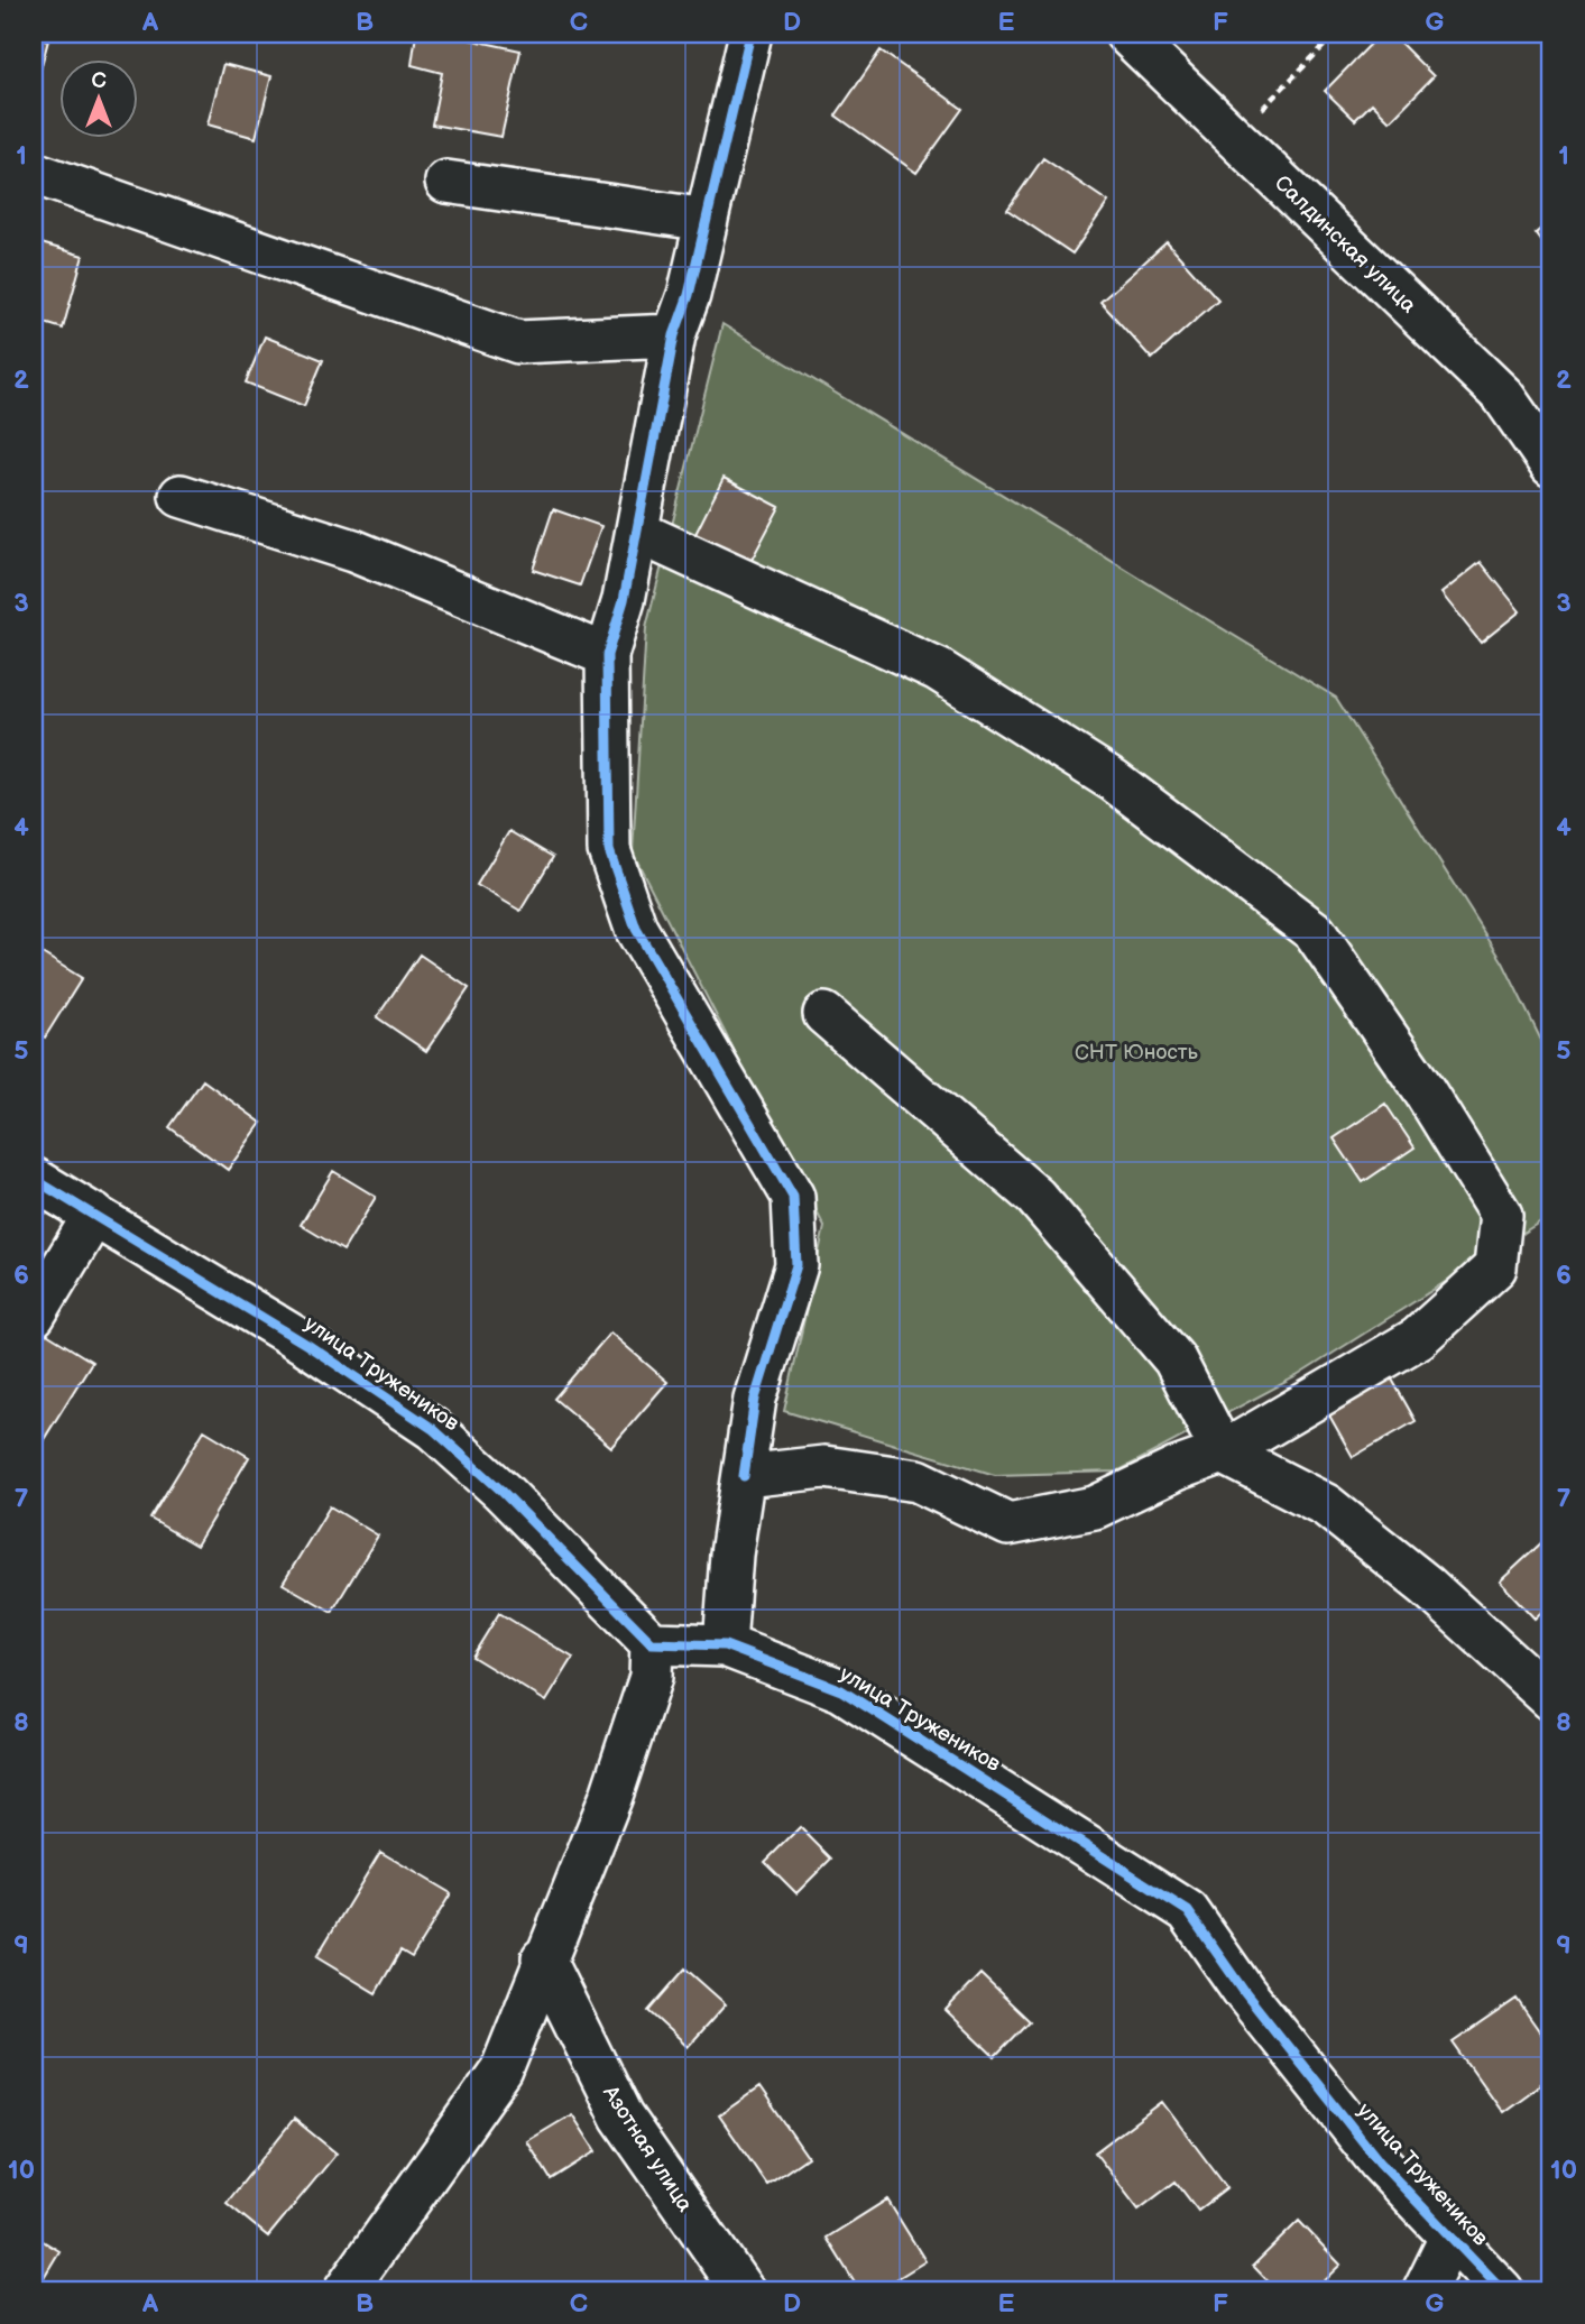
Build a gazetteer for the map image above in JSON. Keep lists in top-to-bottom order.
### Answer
{
  "streets": {
    "street": ["Салдинская улица", "улица Тружеников", "Азотная улица"]
  },
  "parks": ["СНТ Юность"],
  "north": "top",
  "grid": {
    "columns": [
      "A",
      "B",
      "C",
      "D",
      "E",
      "F",
      "G"
    ],
    "rows": [
      "1",
      "2",
      "3",
      "4",
      "5",
      "6",
      "7",
      "8",
      "9",
      "10"
    ]
  }
}
